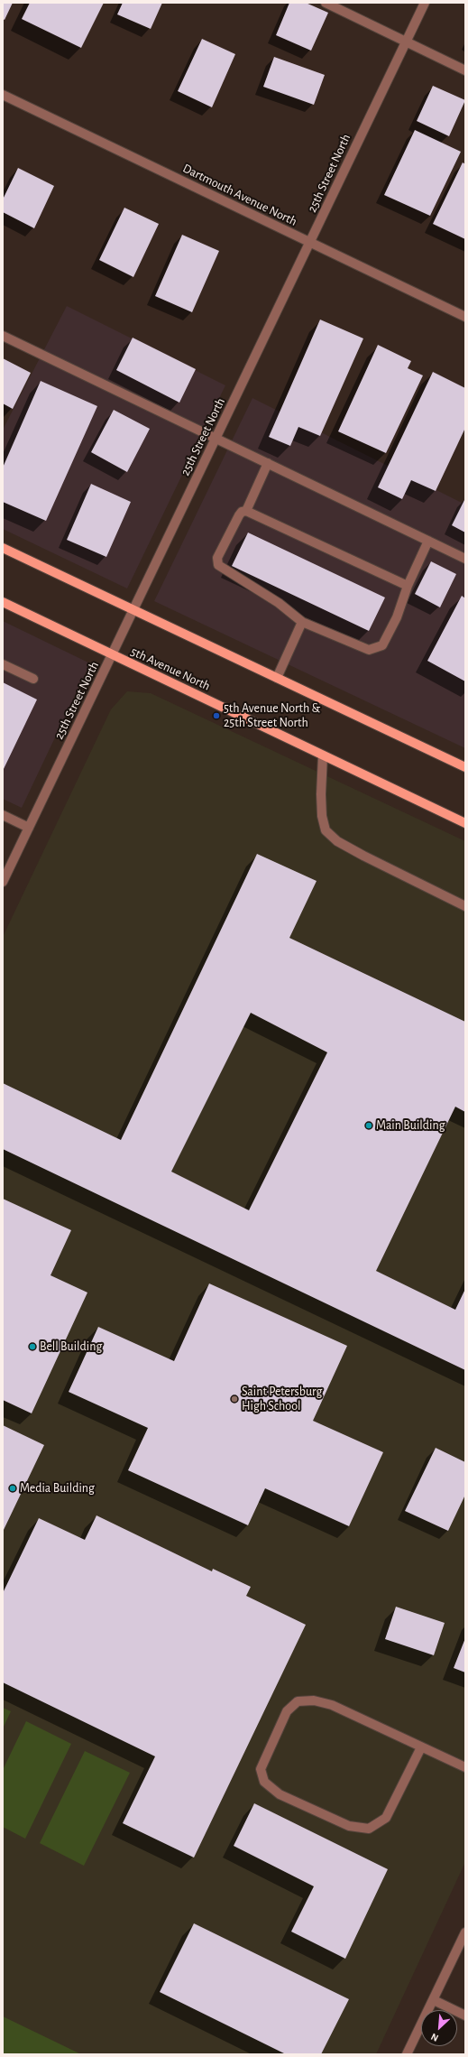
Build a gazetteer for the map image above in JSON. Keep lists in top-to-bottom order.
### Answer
{
  "streets": {
    "main road": ["5th Avenue North"],
    "street": ["25th Street North", "Dartmouth Avenue North"]
  },
  "crossings": [
    ["25th Street North", "Dartmouth Avenue North"],
    ["25th Street North", "5th Avenue North"]
  ],
  "places": [
    "5th Avenue North & 25th Street North",
    "Main Building",
    "Bell Building",
    "Saint Petersburg High School",
    "Media Building"
  ],
  "north": "bottom left"
}
